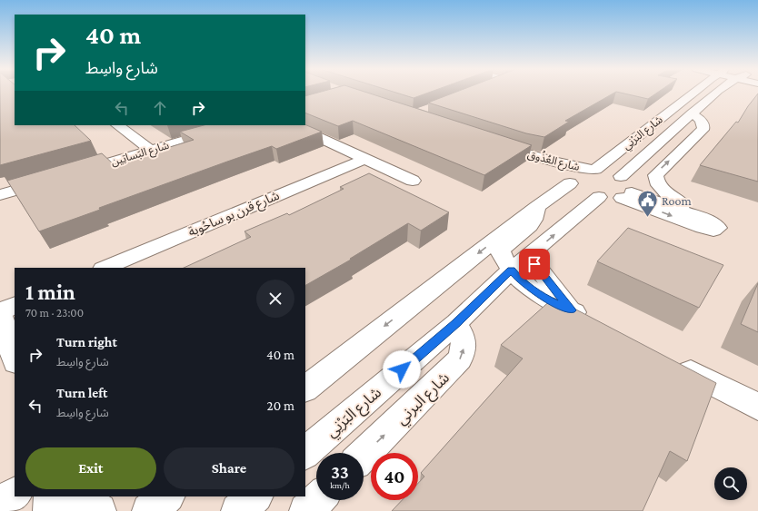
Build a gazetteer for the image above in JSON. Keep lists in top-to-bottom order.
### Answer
{
  "streets": {
    "street": [
      "شارع البَرْنِي",
      "شارع البَساتِين",
      "شارع العُذُوق",
      "شارع قرن بو ساحُوبة",
      "شارع البرني"
    ]
  },
  "crossings": [
    ["شارع البَرْنِي", "شارع العُذُوق"],
    ["شارع البَرْنِي", "شارع البرني"]
  ],
  "one_way": ["شارع البرني"],
  "places": {
    "public building": ["Room"]
  },
  "page": {
    "turn": ["40 m", "شارع واسِط"],
    "heading": ["1 min", "70 m · 23:00"],
    "list": [
      {
        "name": "Turn right",
        "note": "شارع واسِط",
        "value": "40 m"
      },
      {
        "name": "Turn left",
        "note": "شارع واسِط",
        "value": "20 m"
      }
    ],
    "buttons": ["Exit", "Share"],
    "speed": "33 km/h",
    "limit": "40"
  }
}
